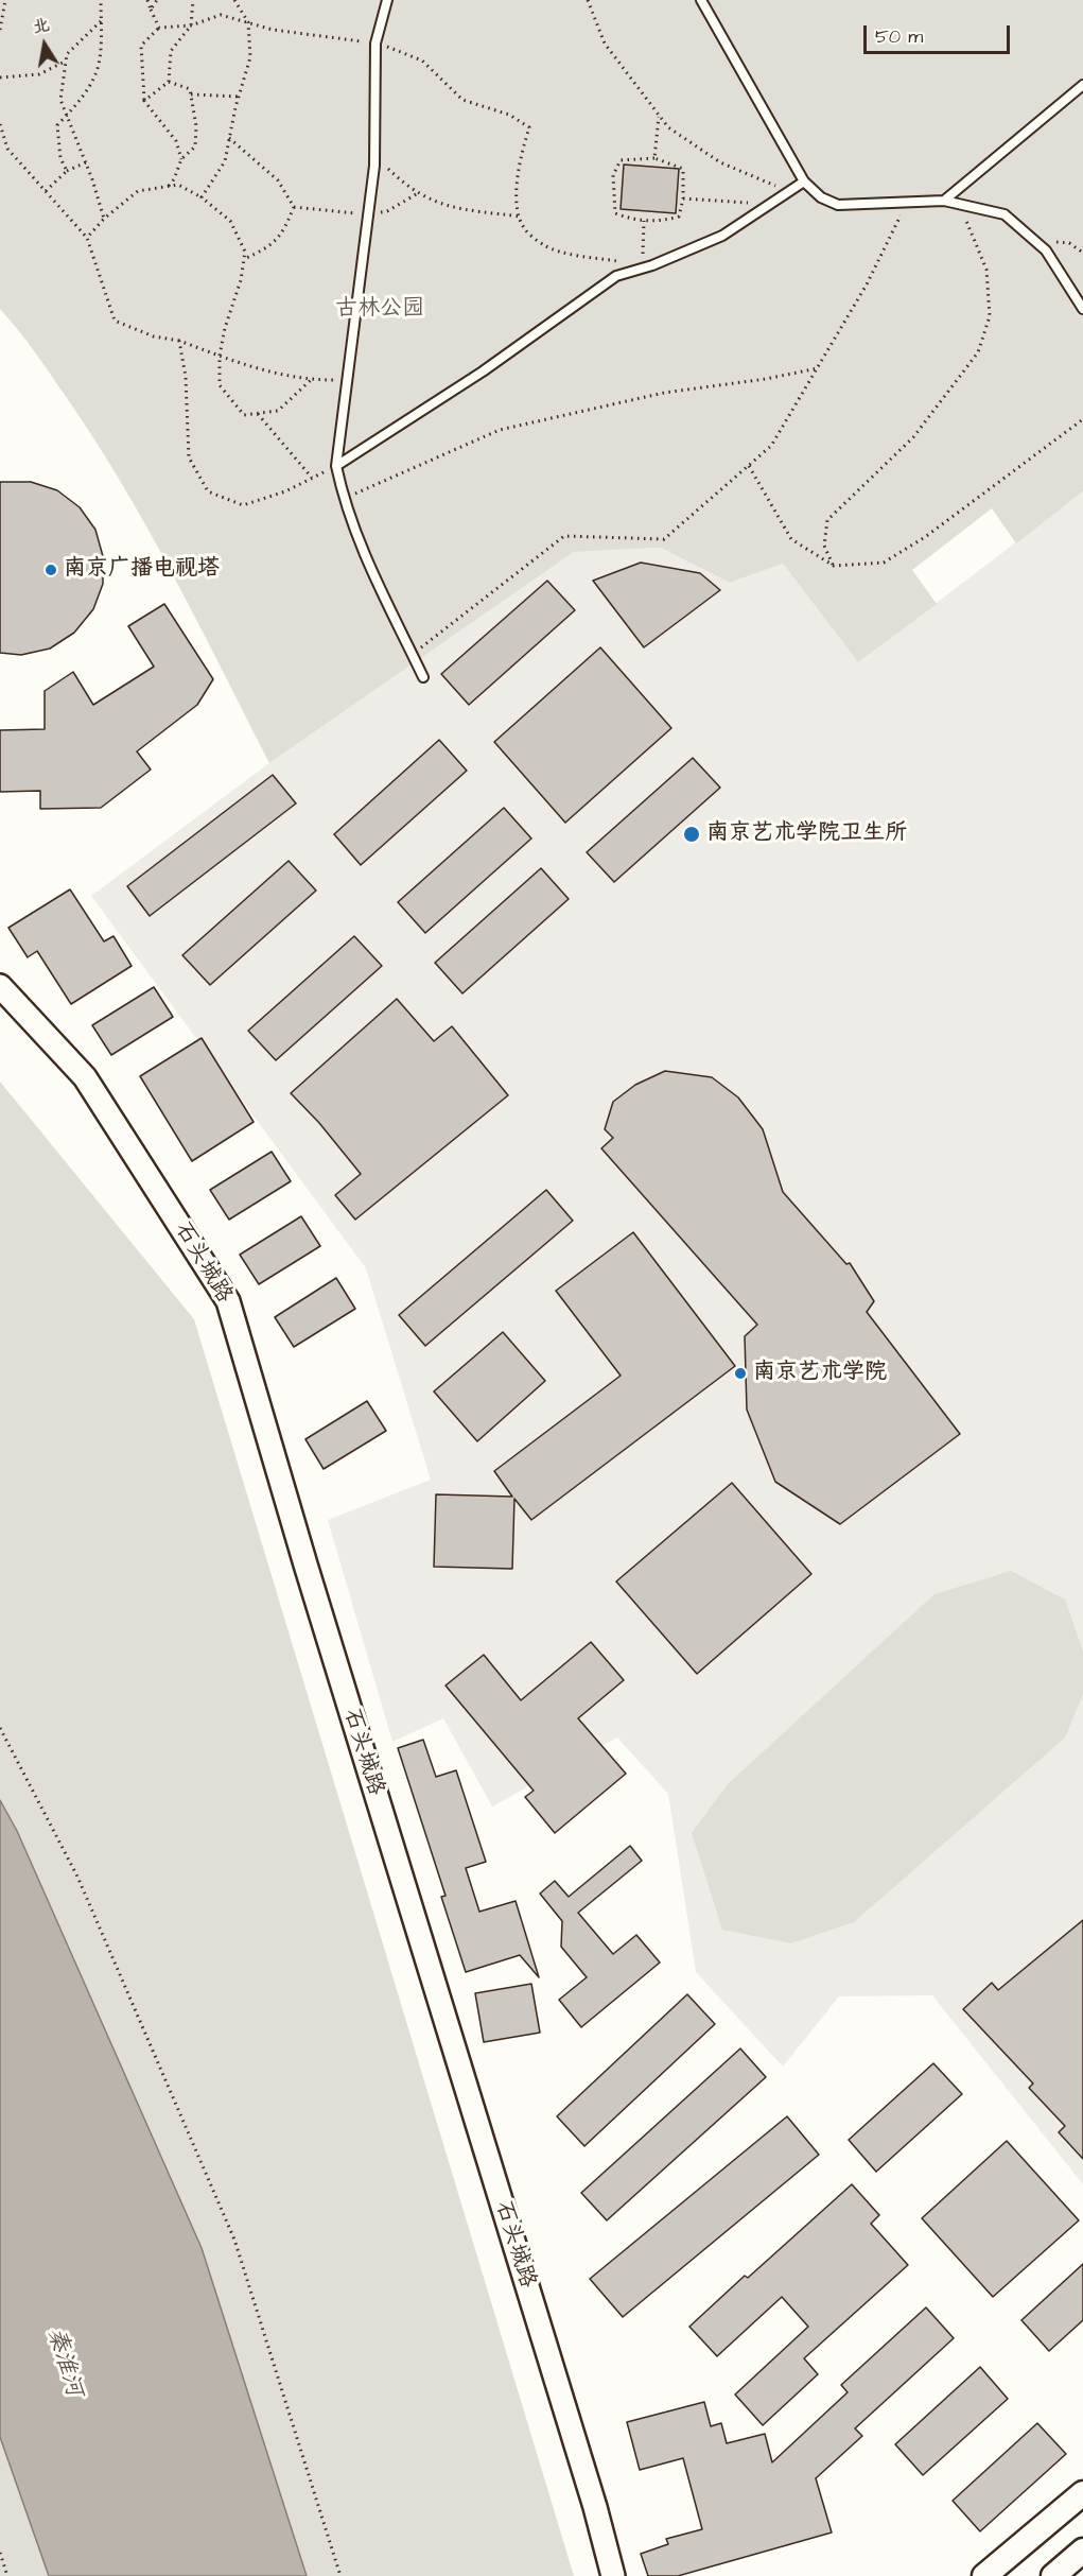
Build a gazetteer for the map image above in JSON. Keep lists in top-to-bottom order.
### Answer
{
  "streets": {
    "street": ["石头城路"]
  },
  "water": ["秦淮河"],
  "parks": ["古林公园"],
  "places": ["南京广播电视塔", "南京艺术学院卫生所", "南京艺术学院"],
  "scale_bar": "50 m",
  "north": "top"
}
